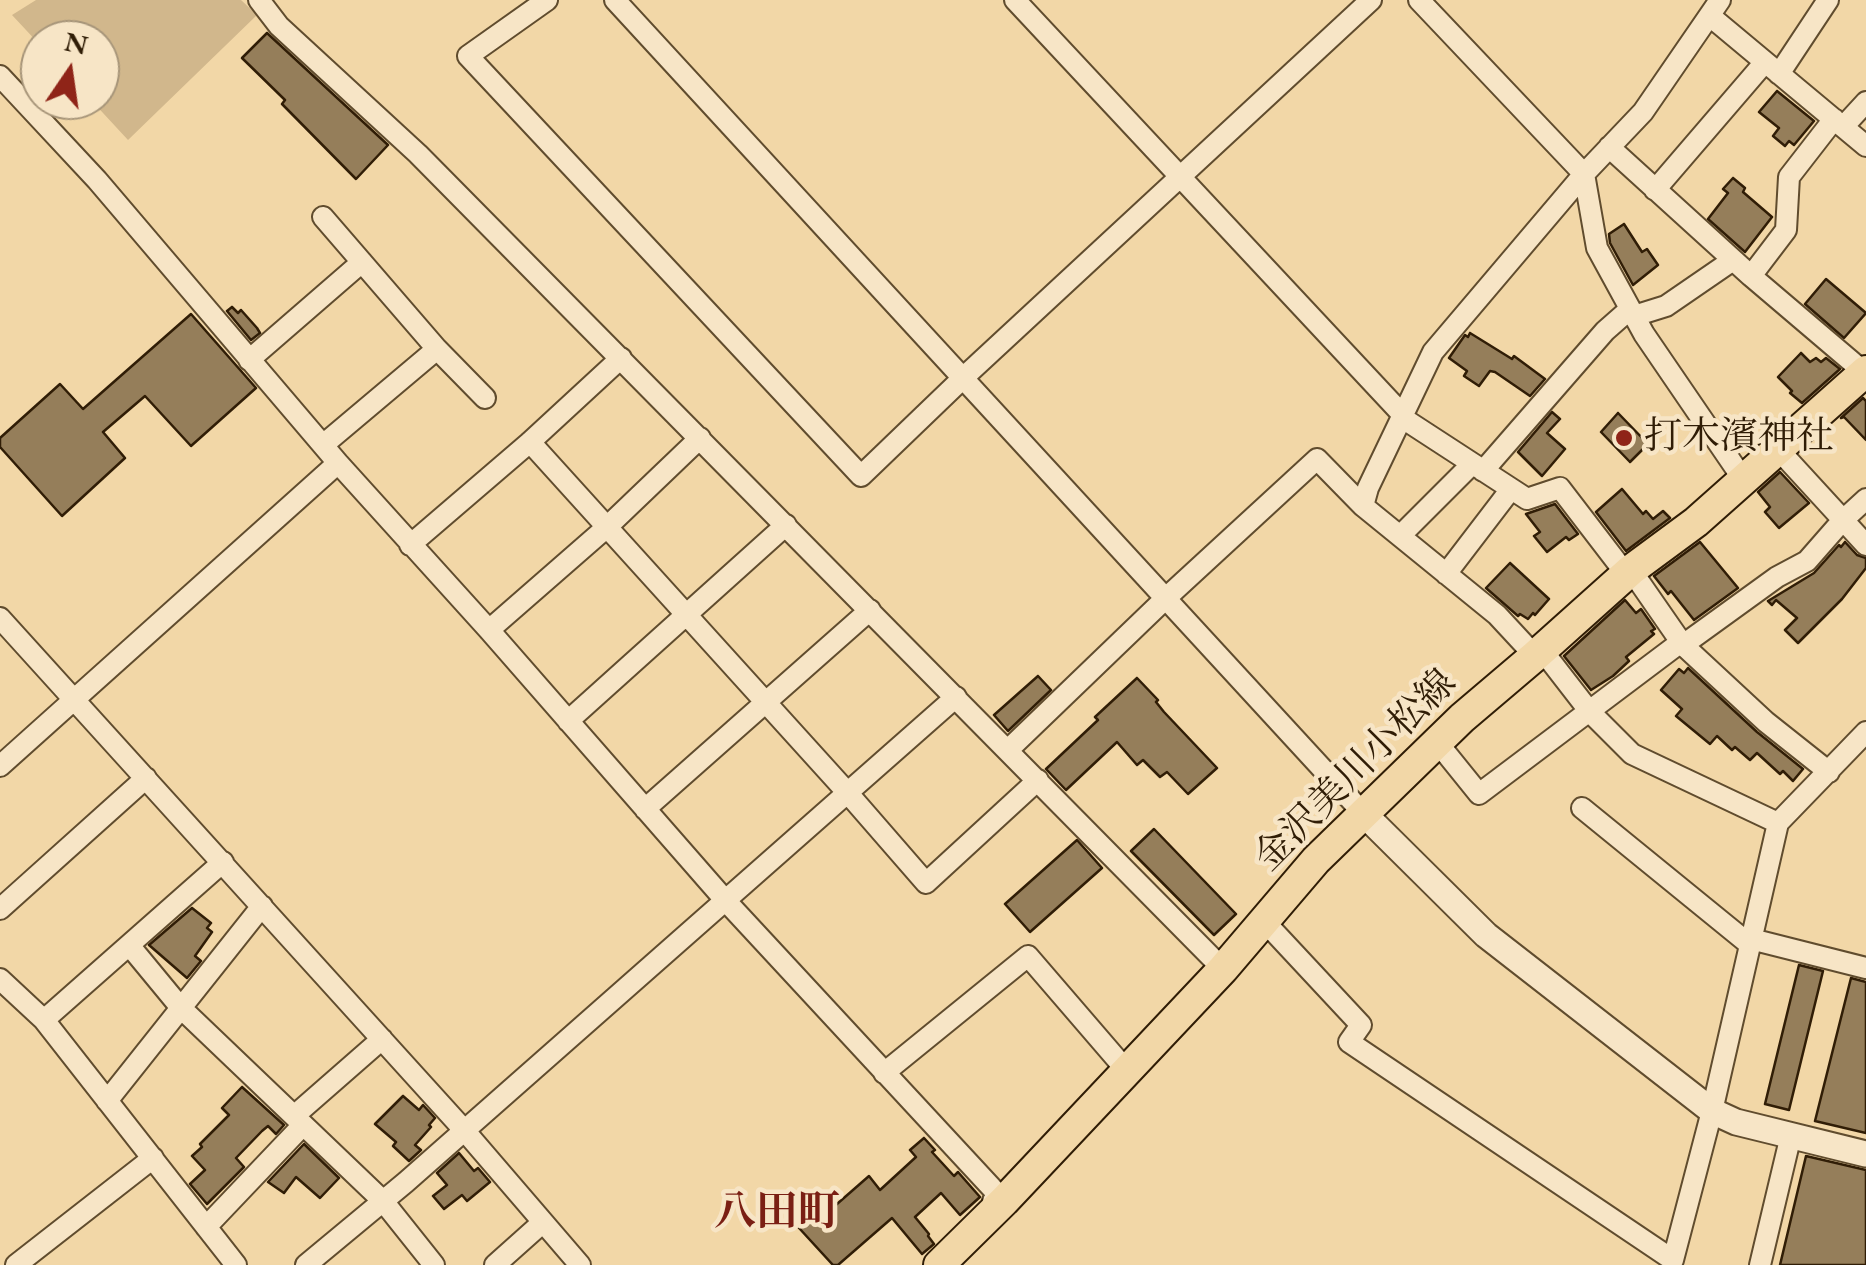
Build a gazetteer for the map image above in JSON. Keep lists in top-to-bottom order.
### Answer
{
  "streets": {
    "main road": ["金沢美川小松線"]
  },
  "districts": ["八田町"],
  "places": ["打木濱神社"],
  "north": "top"
}
